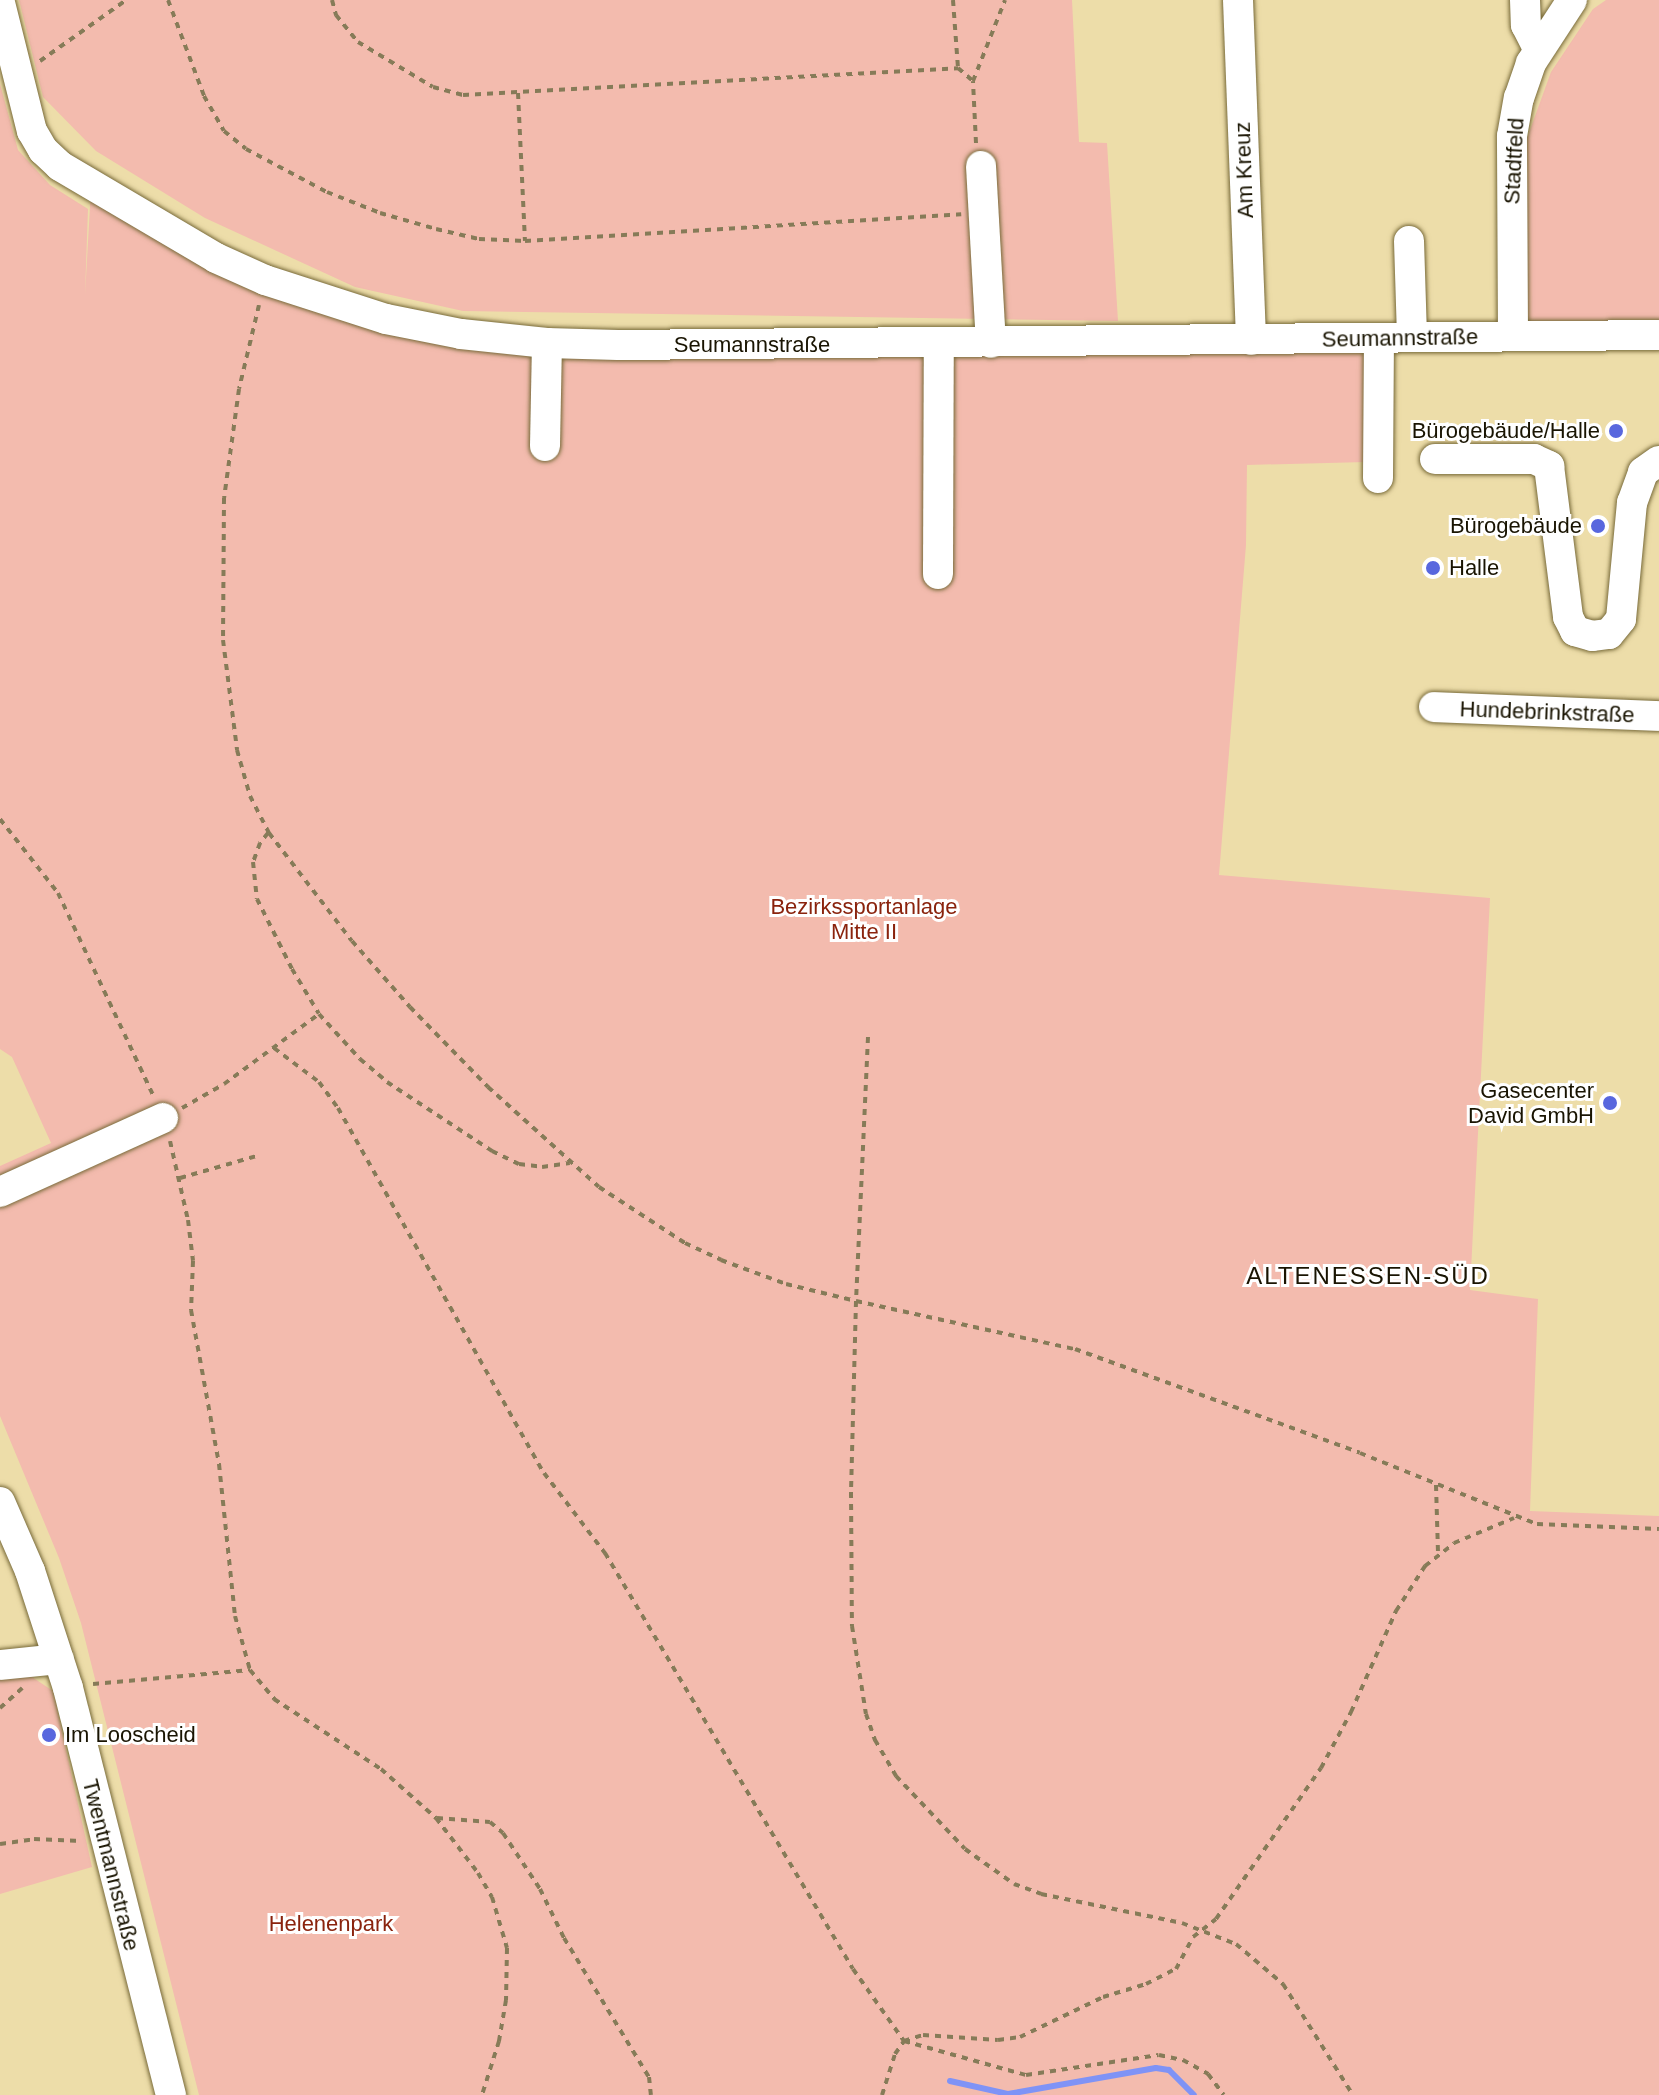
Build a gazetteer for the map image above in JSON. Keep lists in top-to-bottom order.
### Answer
{
  "streets": {
    "street": [
      "Stadtfeld",
      "Am Kreuz",
      "Seumannstraße",
      "Hundebrinkstraße",
      "Twentmannstraße"
    ]
  },
  "crossings": [
    ["Stadtfeld", "Seumannstraße"],
    ["Am Kreuz", "Seumannstraße"]
  ],
  "districts": ["ALTENESSEN-SÜD"],
  "parks": ["Bezirkssportanlage Mitte II", "Helenenpark"],
  "places": [
    "Bürogebäude/Halle",
    "Bürogebäude",
    "Halle",
    "Gasecenter David GmbH",
    "Im Looscheid"
  ]
}
